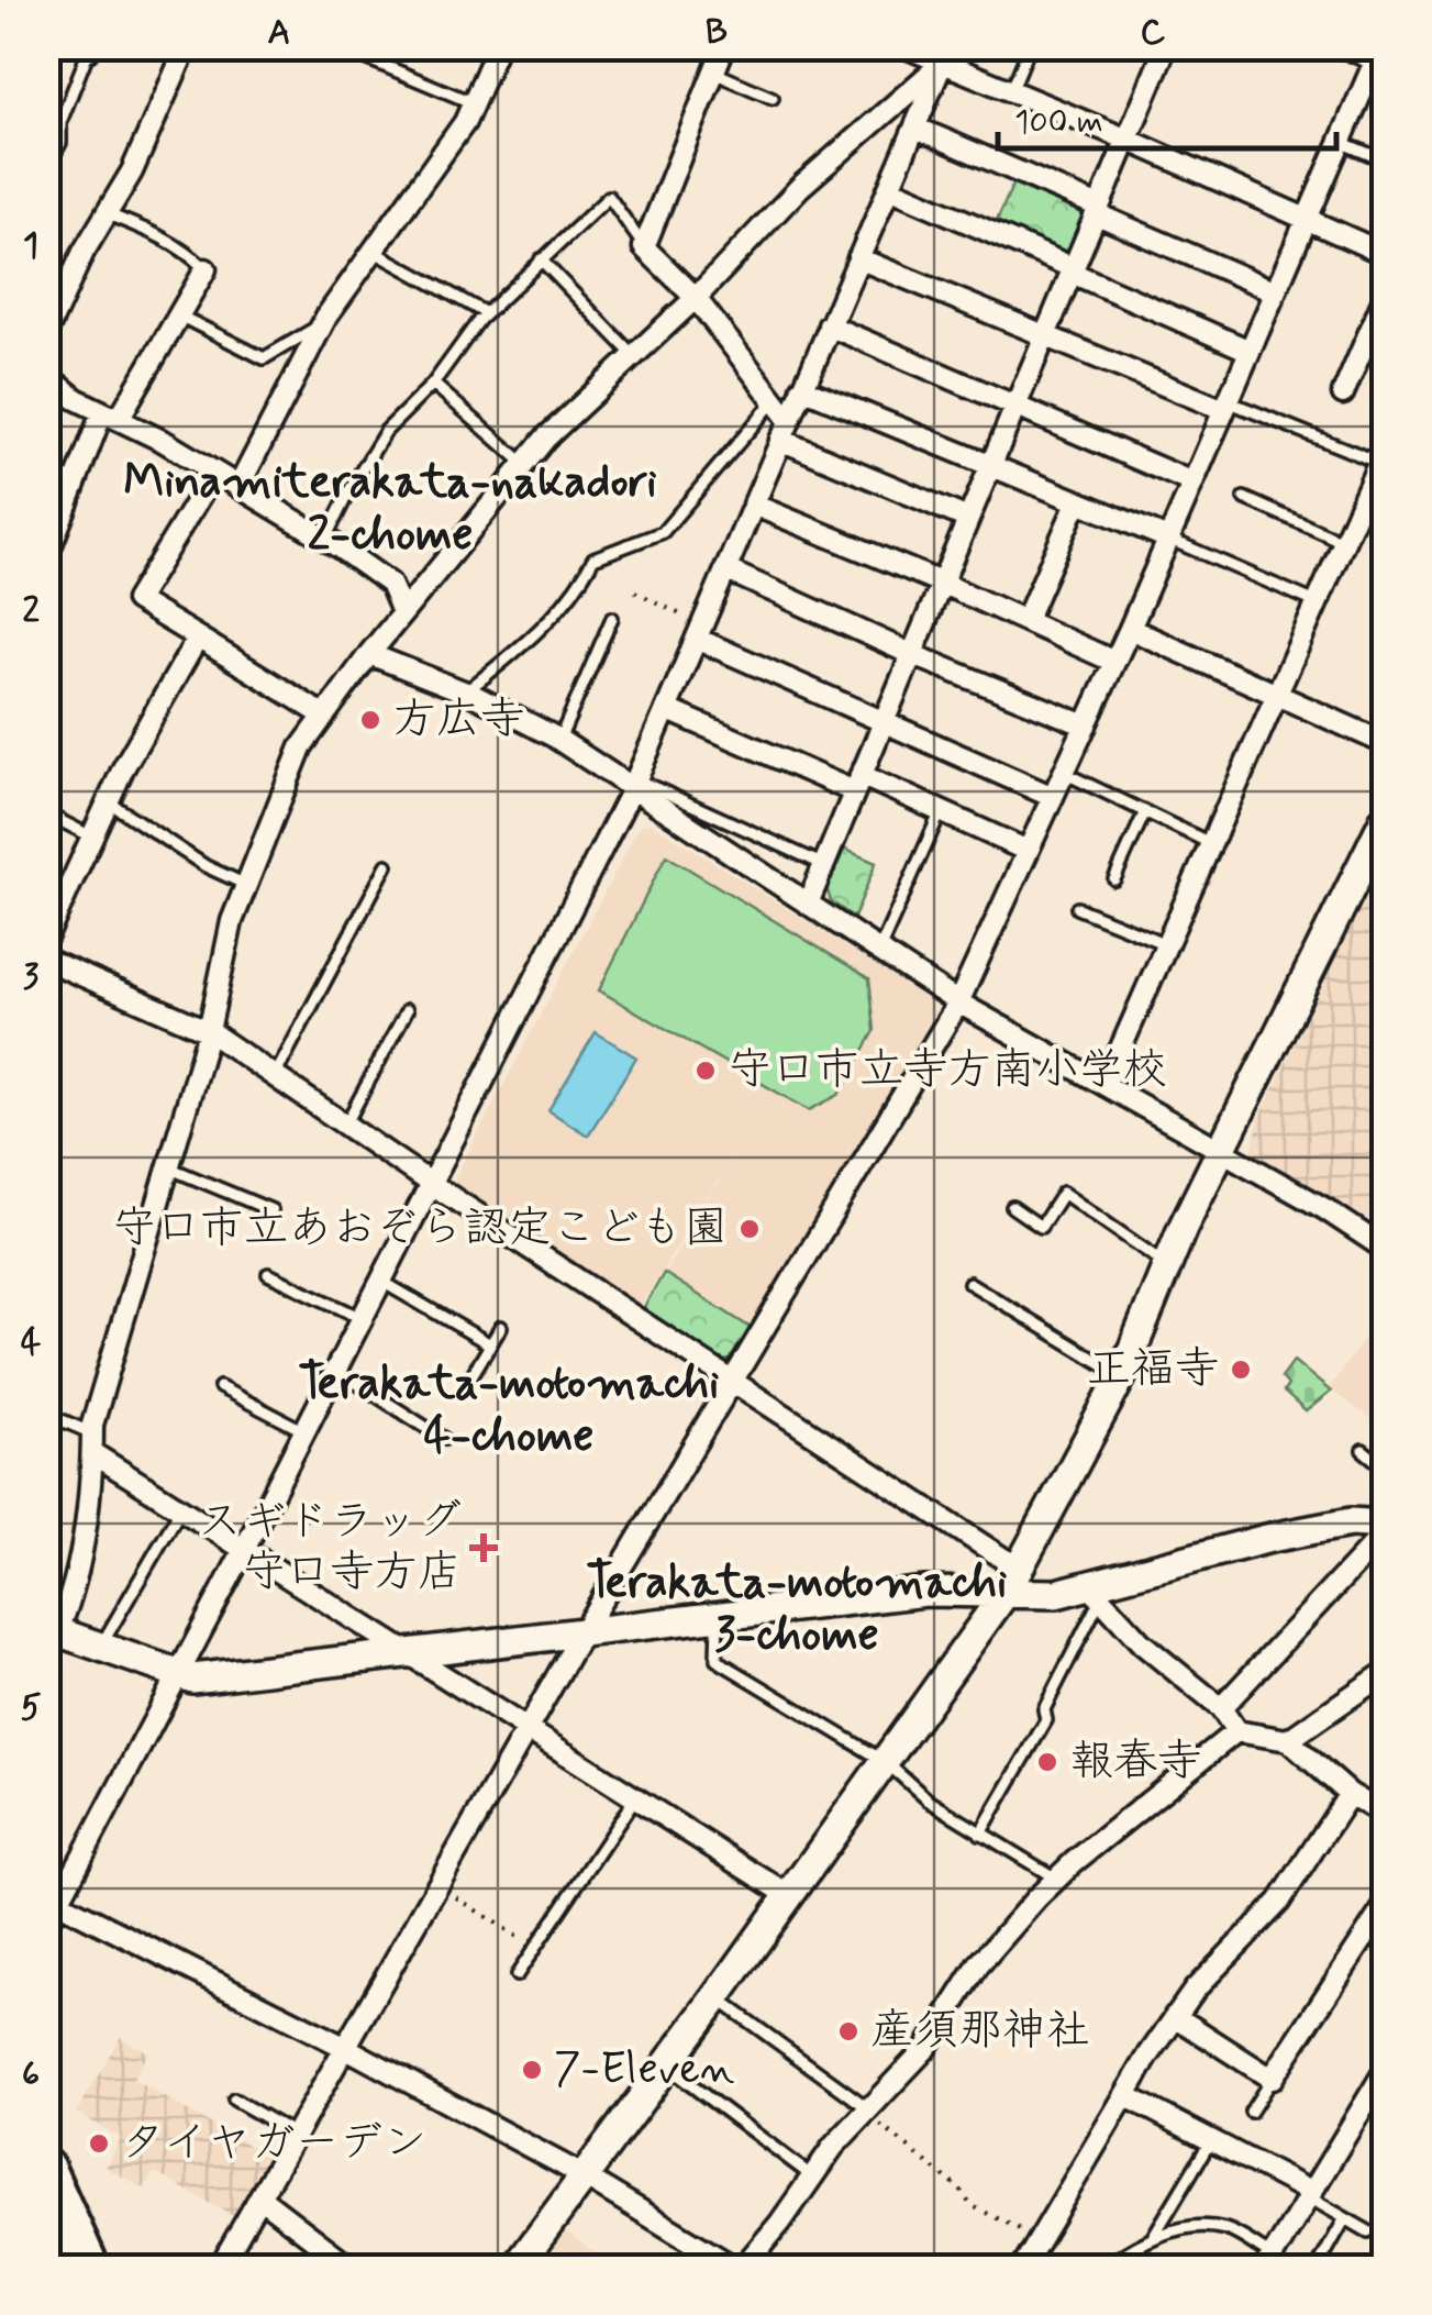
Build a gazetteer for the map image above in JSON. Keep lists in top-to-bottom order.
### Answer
{
  "districts": ["Minamiterakata-nakadori 2-chome", "Terakata-motomachi 4-chome", "Terakata-motomachi 3-chome"],
  "places": {
    "other": [
      "方広寺",
      "守口市立寺方南小学校",
      "守口市立あおぞら認定こども園",
      "正福寺",
      "報春寺",
      "産須那神社",
      "7-Eleven",
      "タイヤガーデン"
    ],
    "health": ["スギドラッグ 守口寺方店"]
  },
  "scale_bar": "100 m",
  "grid": {
    "columns": ["A", "B", "C"],
    "rows": [
      "1",
      "2",
      "3",
      "4",
      "5",
      "6"
    ]
  }
}
